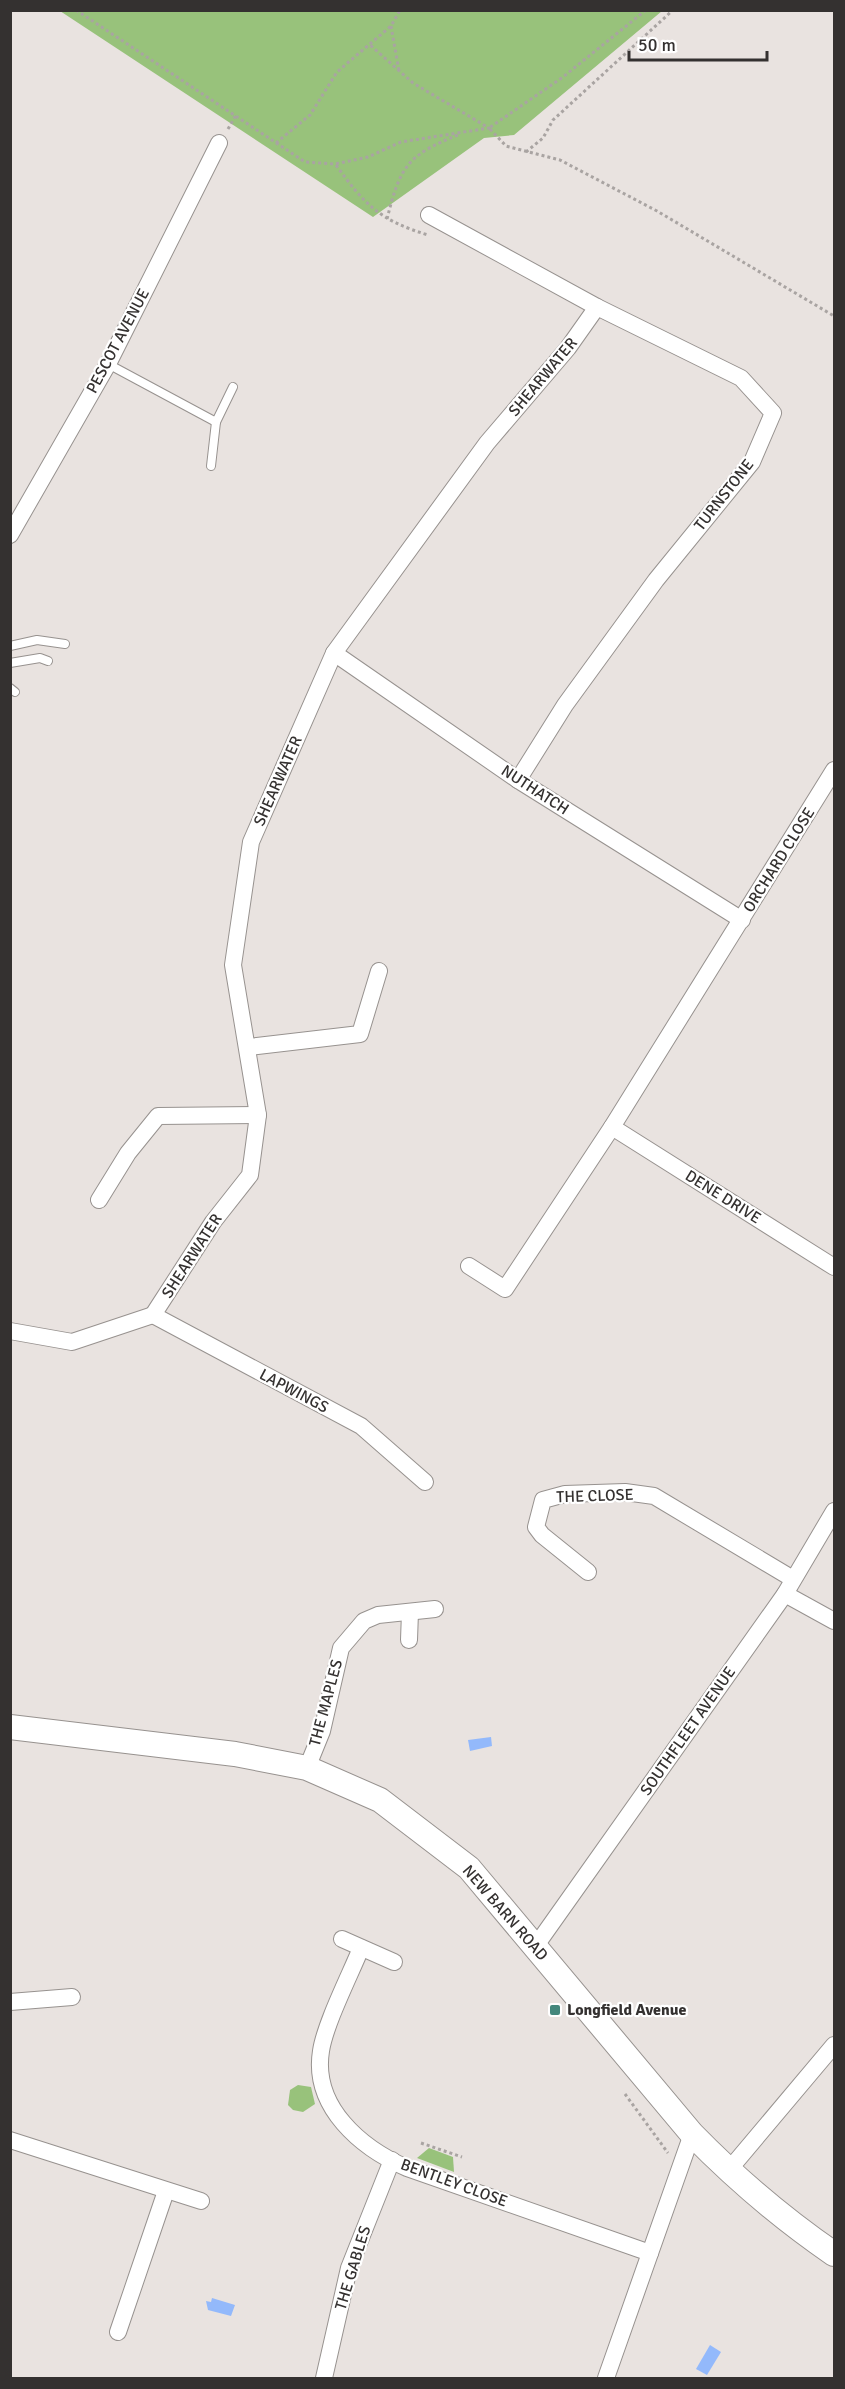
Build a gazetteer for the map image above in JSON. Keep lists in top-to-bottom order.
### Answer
{
  "streets": {
    "street": [
      "PESCOT AVENUE",
      "SHEARWATER",
      "TURNSTONE",
      "NUTHATCH",
      "ORCHARD CLOSE",
      "DENE DRIVE",
      "LAPWINGS",
      "THE CLOSE",
      "THE MAPLES",
      "SOUTHFLEET AVENUE",
      "NEW BARN ROAD",
      "BENTLEY CLOSE",
      "THE GABLES"
    ]
  },
  "crossings": [
    ["SHEARWATER", "TURNSTONE"],
    ["SHEARWATER", "NUTHATCH"],
    ["SHEARWATER", "LAPWINGS"],
    ["TURNSTONE", "NUTHATCH"],
    ["NUTHATCH", "ORCHARD CLOSE"],
    ["THE CLOSE", "SOUTHFLEET AVENUE"],
    ["THE MAPLES", "NEW BARN ROAD"],
    ["SOUTHFLEET AVENUE", "NEW BARN ROAD"],
    ["BENTLEY CLOSE", "THE GABLES"]
  ],
  "places": {
    "transit": ["Longfield Avenue"]
  },
  "scale_bar": "50 m"
}
